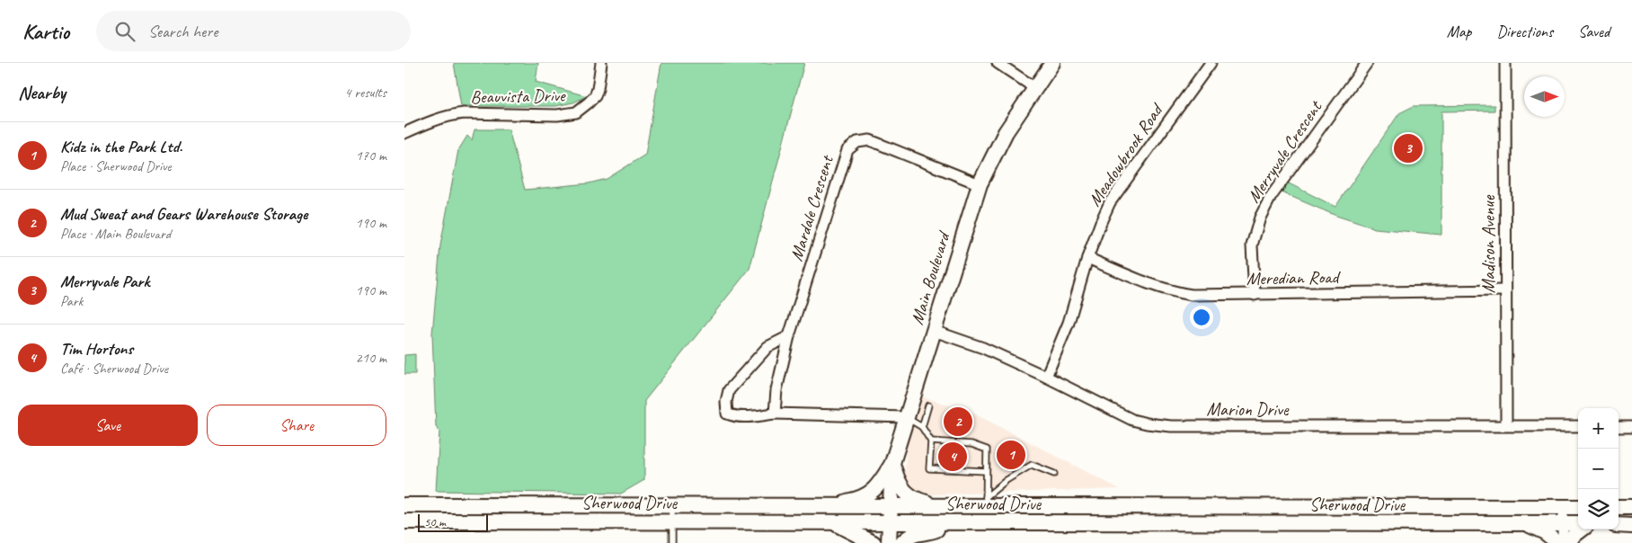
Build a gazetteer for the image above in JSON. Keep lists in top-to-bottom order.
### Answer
{
  "streets": {
    "main road": ["Main Boulevard", "Sherwood Drive"],
    "street": [
      "Beauvista Drive",
      "Merryvale Crescent",
      "Meadowbrook Road",
      "Mardale Crescent",
      "Madison Avenue",
      "Meredian Road",
      "Marion Drive"
    ]
  },
  "crossings": [
    ["Merryvale Crescent", "Meredian Road"],
    ["Meadowbrook Road", "Meredian Road"],
    ["Meadowbrook Road", "Marion Drive"],
    ["Mardale Crescent", "Main Boulevard"],
    ["Madison Avenue", "Meredian Road"],
    ["Madison Avenue", "Marion Drive"],
    ["Main Boulevard", "Marion Drive"],
    ["Main Boulevard", "Sherwood Drive"]
  ],
  "scale_bar": "50 m",
  "north": "right",
  "page": {
    "header": "Kartio",
    "search": "Search here",
    "nav": ["Map", "Directions", "Saved"],
    "heading": ["Nearby", "4 results"],
    "list": [
      {
        "mark": "1",
        "name": "Kidz in the Park Ltd.",
        "note": "Place · Sherwood Drive",
        "value": "170 m"
      },
      {
        "mark": "2",
        "name": "Mud Sweat and Gears Warehouse Storage",
        "note": "Place · Main Boulevard",
        "value": "190 m"
      },
      {
        "mark": "3",
        "name": "Merryvale Park",
        "note": "Park",
        "value": "190 m"
      },
      {
        "mark": "4",
        "name": "Tim Hortons",
        "note": "Café · Sherwood Drive",
        "value": "210 m"
      }
    ],
    "pins": [
      "3",
      "2",
      "1",
      "4"
    ],
    "buttons": ["Save", "Share"],
    "map_buttons": ["+", "−"],
    "scale": "50 m"
  }
}
